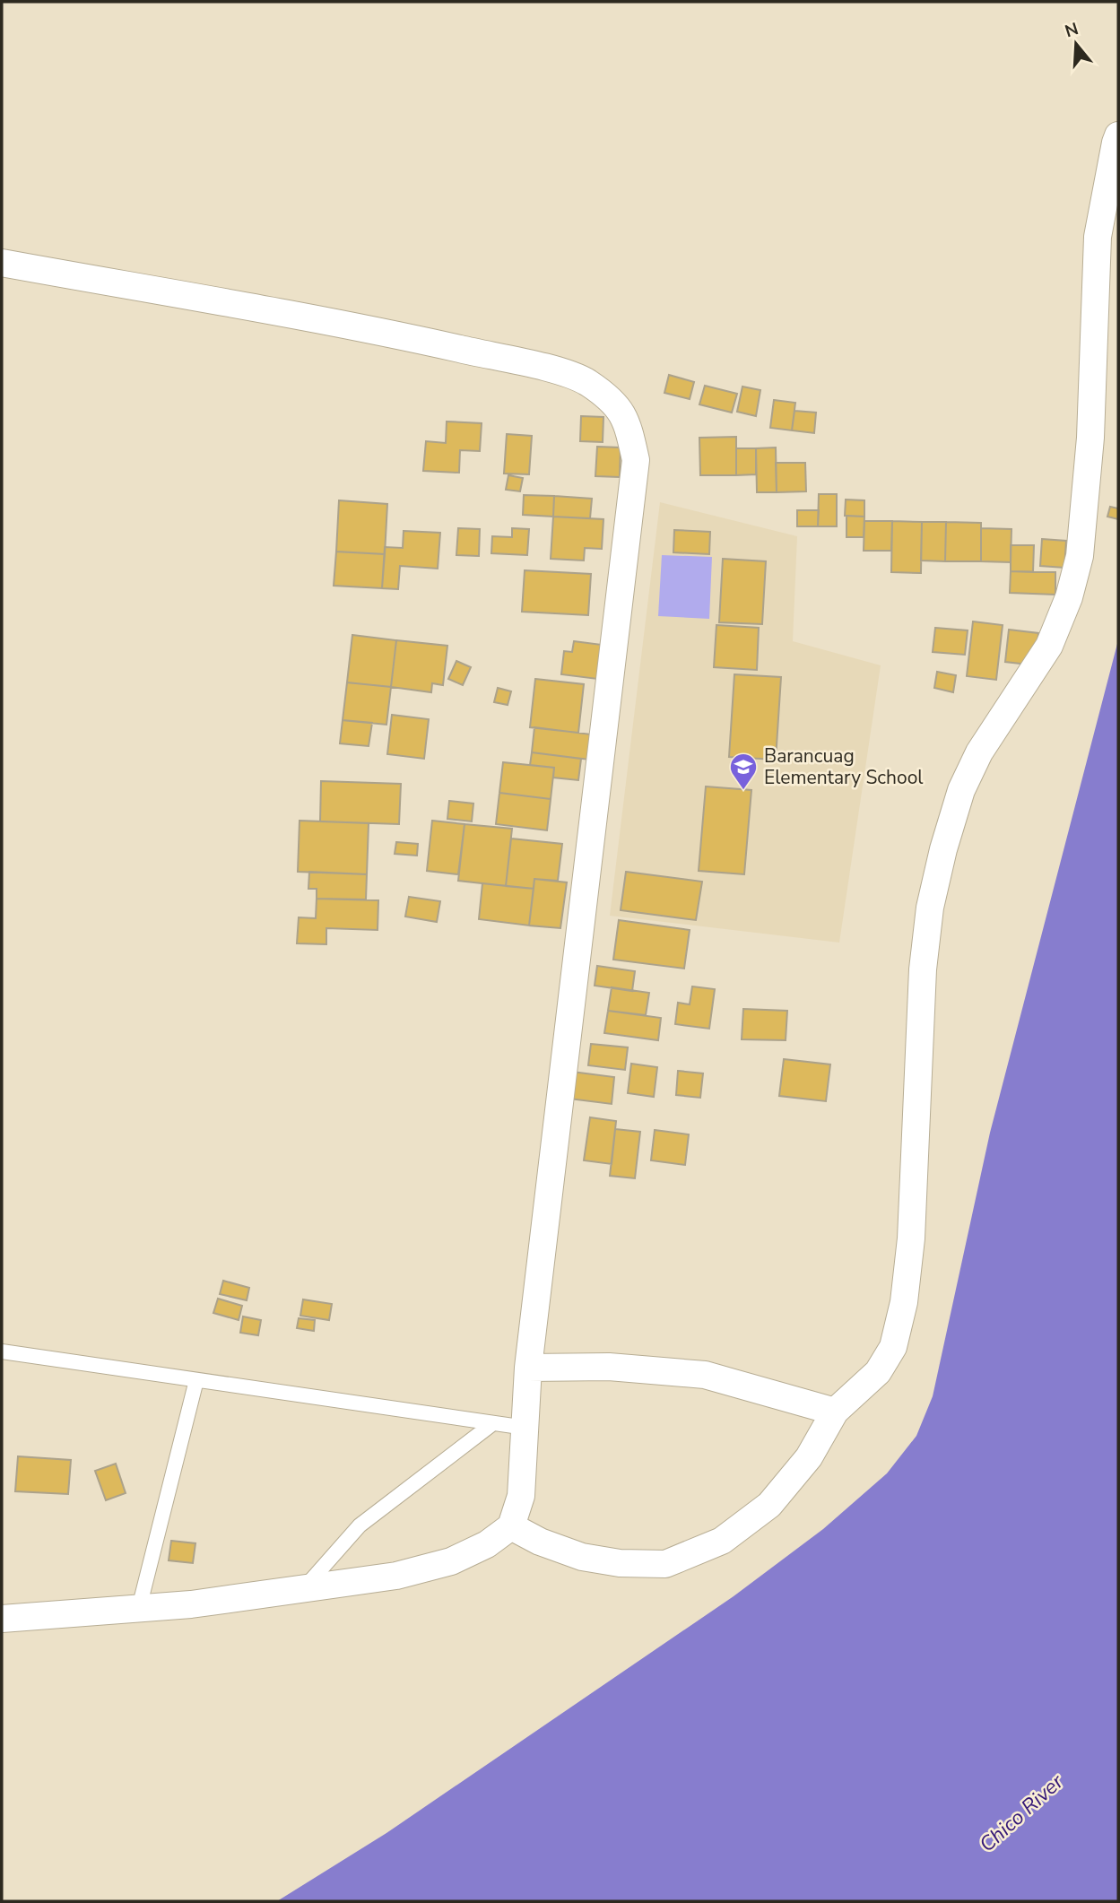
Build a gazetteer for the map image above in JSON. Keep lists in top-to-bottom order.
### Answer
{
  "water": ["Chico River"],
  "places": {
    "school or university": ["Barancuag Elementary School"]
  },
  "north": "top"
}
